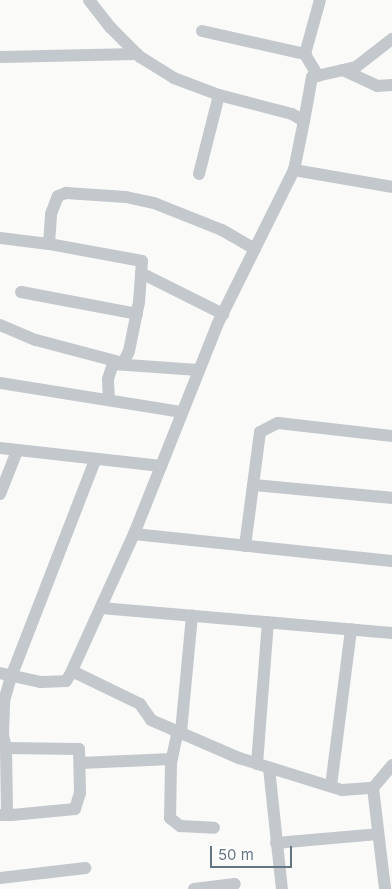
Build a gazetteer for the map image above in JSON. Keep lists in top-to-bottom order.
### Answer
{
  "scale_bar": "50 m"
}
